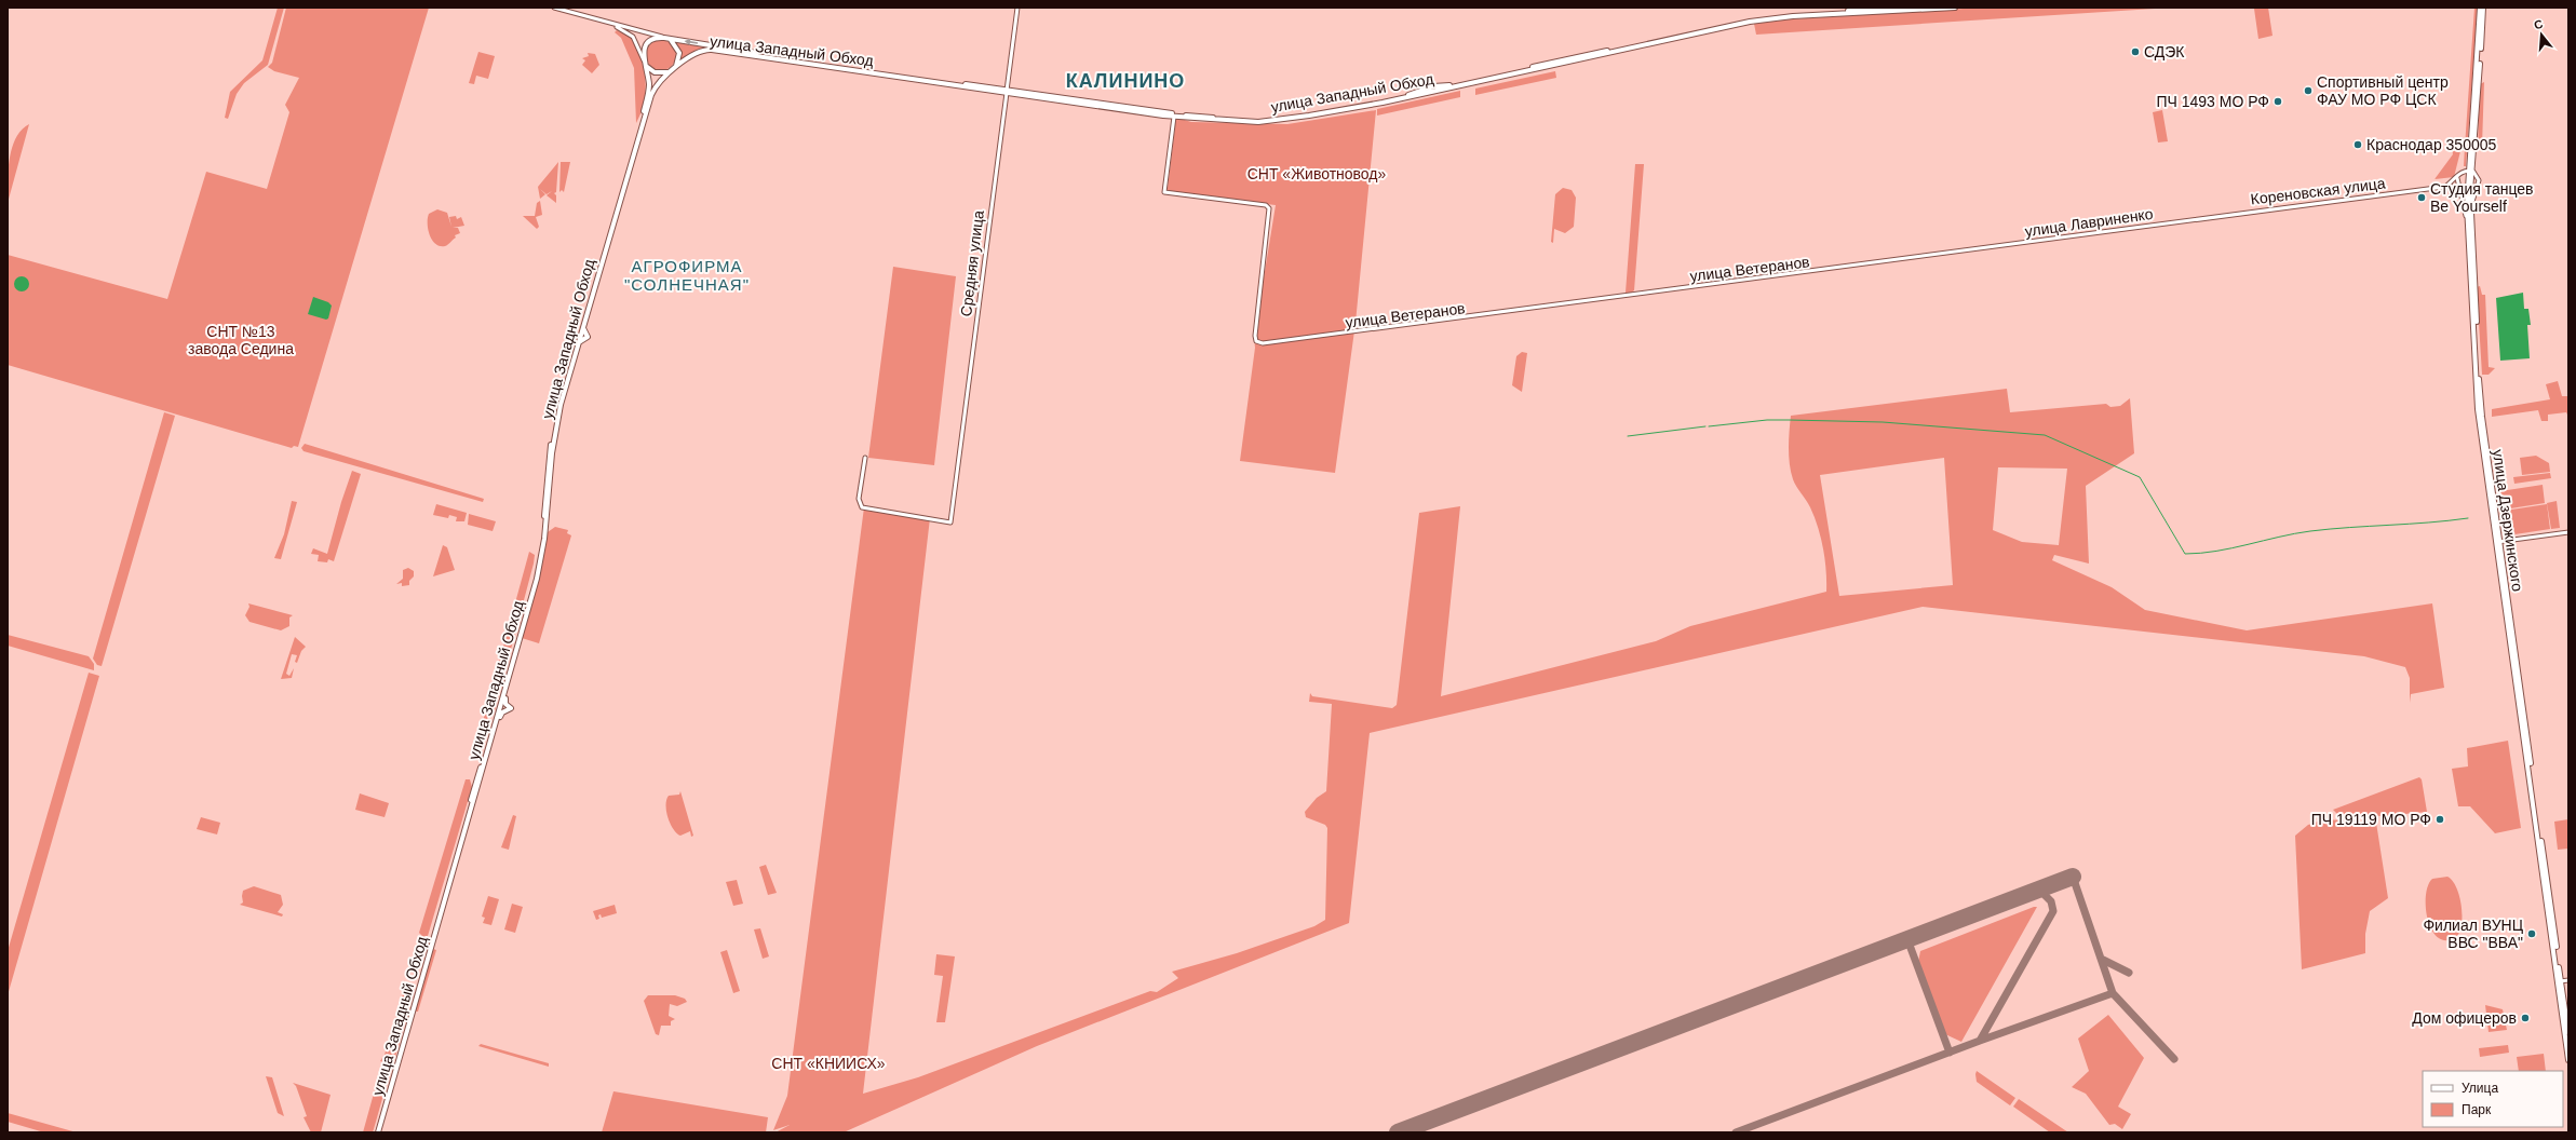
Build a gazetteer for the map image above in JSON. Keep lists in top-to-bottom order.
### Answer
{
  "streets": {
    "main road": ["улица Западный Обход", "улица Дзержинского"],
    "street": [
      "Кореновская улица",
      "улица Лавриненко",
      "Средняя улица",
      "улица Ветеранов"
    ]
  },
  "crossings": [
    ["улица Западный Обход", "Средняя улица"],
    ["улица Западный Обход", "улица Ветеранов"],
    ["Кореновская улица", "улица Лавриненко"],
    ["Кореновская улица", "улица Дзержинского"],
    ["улица Лавриненко", "улица Ветеранов"]
  ],
  "districts": ["КАЛИНИНО", "АГРОФИРМА \"СОЛНЕЧНАЯ\""],
  "parks": ["СНТ «Животновод»", "СНТ №13 завода Седина", "СНТ «КНИИСХ»"],
  "places": [
    "СДЭК",
    "Спортивный центр ФАУ МО РФ ЦСК",
    "ПЧ 1493 МО РФ",
    "Краснодар 350005",
    "Студия танцев Be Yourself",
    "ПЧ 19119 МО РФ",
    "Филиал ВУНЦ ВВС \"ВВА\"",
    "Дом офицеров"
  ],
  "legend": ["Улица", "Парк"],
  "north": "top"
}
